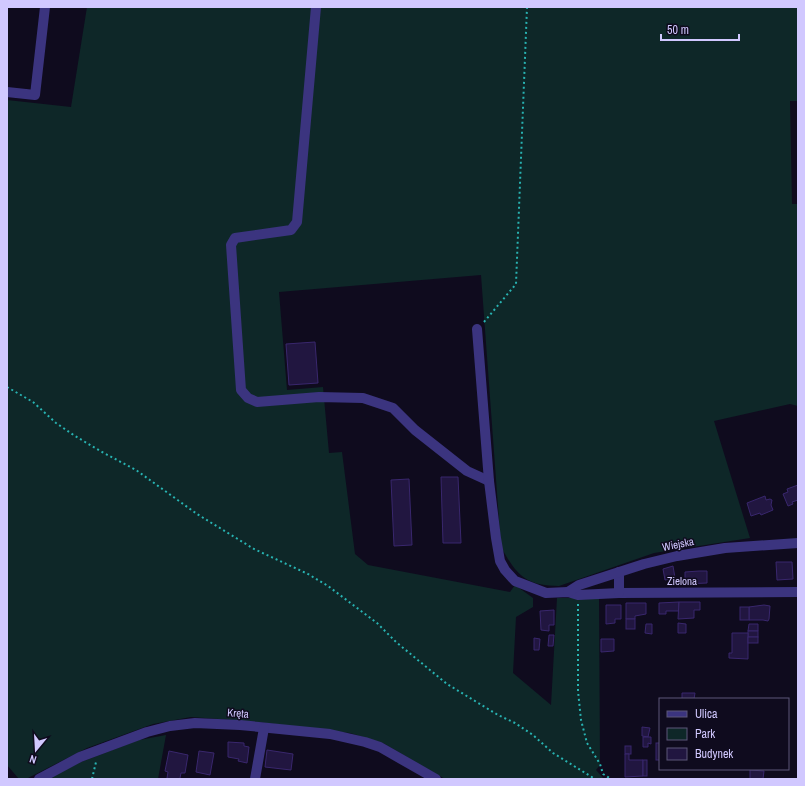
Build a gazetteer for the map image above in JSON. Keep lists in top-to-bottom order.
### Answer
{
  "streets": {
    "street": ["Wiejska", "Zielona", "Kręta"]
  },
  "crossings": [
    ["Wiejska", "Zielona"]
  ],
  "legend": ["Ulica", "Park", "Budynek"],
  "scale_bar": "50 m",
  "north": "bottom"
}
